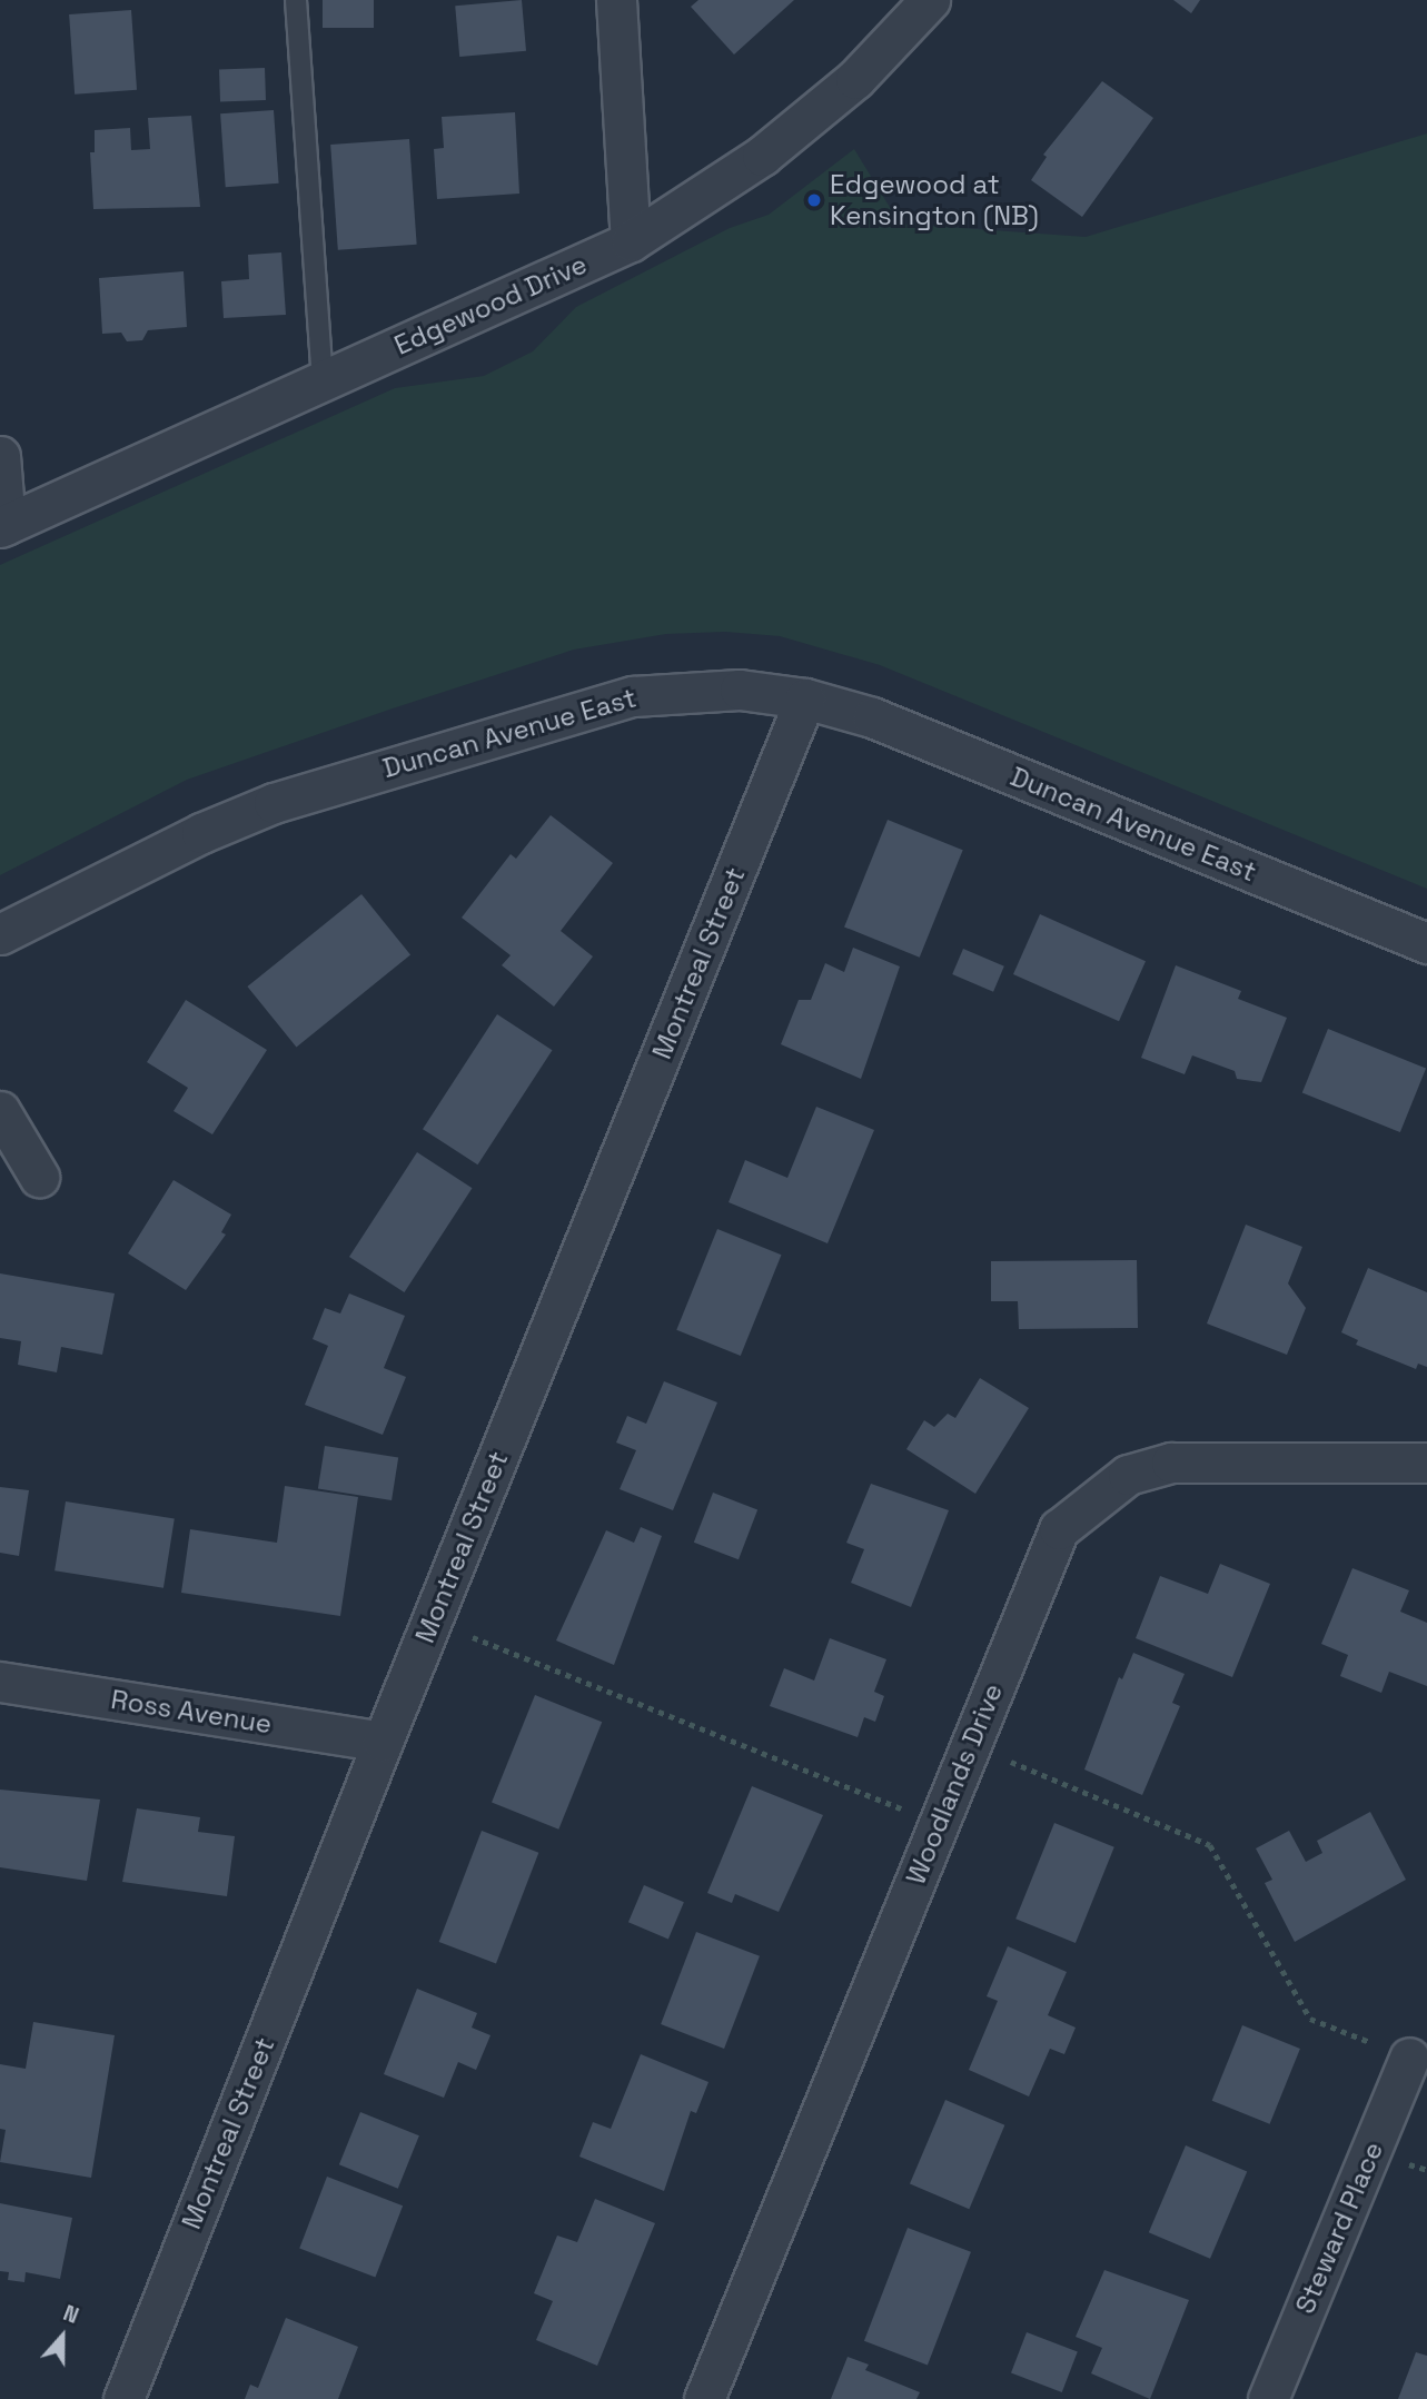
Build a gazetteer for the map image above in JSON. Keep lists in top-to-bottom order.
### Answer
{
  "streets": {
    "street": [
      "Edgewood Drive",
      "Duncan Avenue East",
      "Montreal Street",
      "Ross Avenue",
      "Woodlands Drive",
      "Steward Place"
    ]
  },
  "crossings": [
    ["Duncan Avenue East", "Montreal Street"],
    ["Montreal Street", "Ross Avenue"]
  ],
  "places": ["Edgewood at Kensington (NB)"],
  "north": "top"
}
